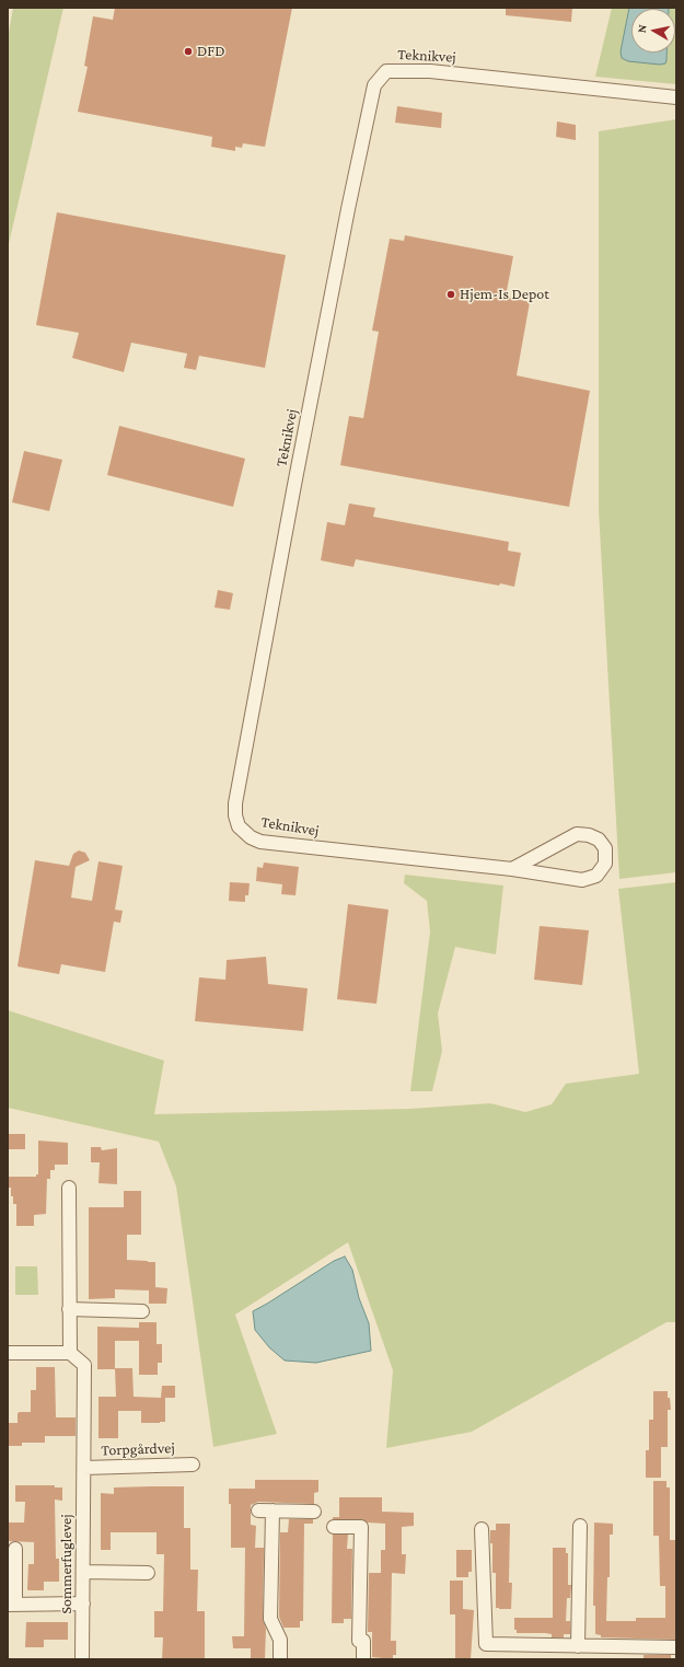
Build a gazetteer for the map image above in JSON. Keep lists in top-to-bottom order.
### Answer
{
  "streets": {
    "street": ["Teknikvej", "Torpgårdvej", "Sommerfuglevej"]
  },
  "crossings": [
    ["Torpgårdvej", "Sommerfuglevej"]
  ],
  "places": ["DFD", "Hjem-Is Depot"],
  "north": "left"
}
